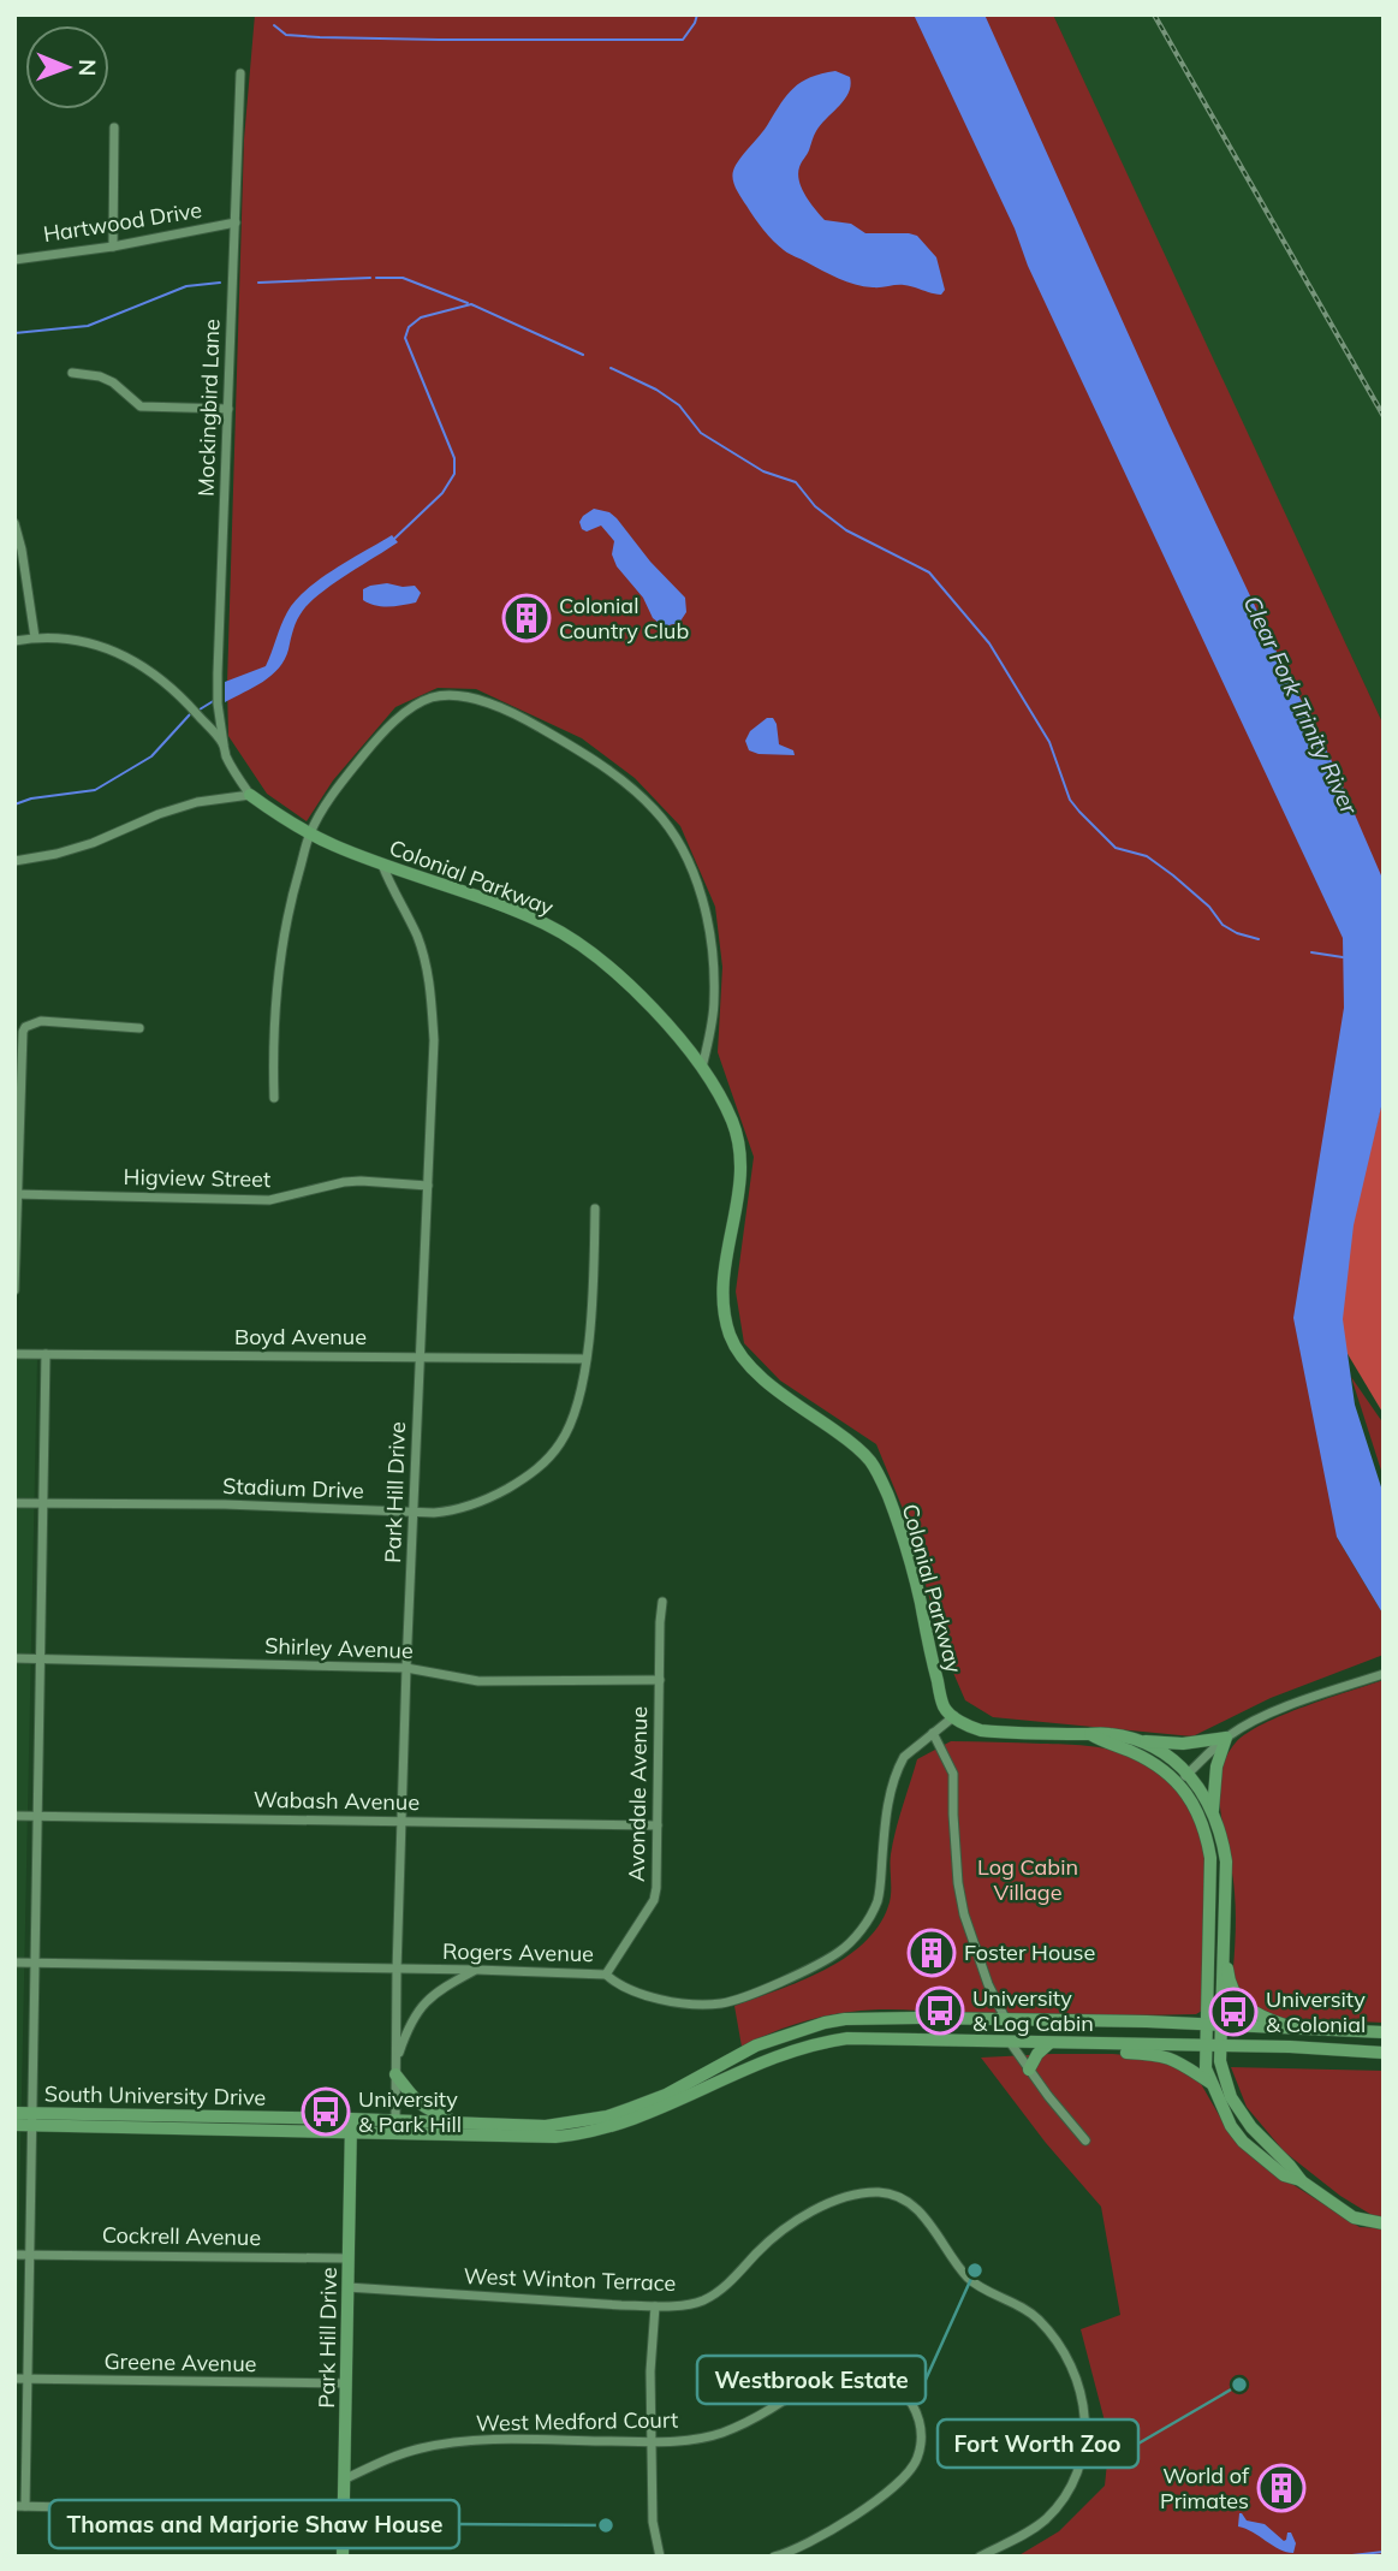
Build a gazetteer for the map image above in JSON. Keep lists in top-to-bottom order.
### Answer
{
  "streets": {
    "street": [
      "Hartwood Drive",
      "Mockingbird Lane",
      "Colonial Parkway",
      "Higview Street",
      "Boyd Avenue",
      "Stadium Drive",
      "Park Hill Drive",
      "Shirley Avenue",
      "Avondale Avenue",
      "Wabash Avenue",
      "Rogers Avenue",
      "South University Drive",
      "Cockrell Avenue",
      "West Winton Terrace",
      "Greene Avenue",
      "West Medford Court"
    ]
  },
  "crossings": [
    ["Hartwood Drive", "Mockingbird Lane"],
    ["Colonial Parkway", "Park Hill Drive"],
    ["Colonial Parkway", "Rogers Avenue"],
    ["Higview Street", "Park Hill Drive"],
    ["Boyd Avenue", "Stadium Drive"],
    ["Boyd Avenue", "Park Hill Drive"],
    ["Stadium Drive", "Park Hill Drive"],
    ["Park Hill Drive", "Shirley Avenue"],
    ["Park Hill Drive", "Wabash Avenue"],
    ["Park Hill Drive", "Rogers Avenue"],
    ["Park Hill Drive", "South University Drive"],
    ["Park Hill Drive", "Cockrell Avenue"],
    ["Park Hill Drive", "West Winton Terrace"],
    ["Park Hill Drive", "Greene Avenue"],
    ["Park Hill Drive", "West Medford Court"],
    ["Shirley Avenue", "Avondale Avenue"],
    ["Avondale Avenue", "Wabash Avenue"],
    ["Avondale Avenue", "Rogers Avenue"]
  ],
  "water": ["Clear Fork Trinity River"],
  "parks": ["Log Cabin Village"],
  "places": {
    "building": ["Colonial Country Club", "Foster House", "World of Primates"],
    "bus stop": ["University & Log Cabin", "University & Colonial", "University & Park Hill"],
    "other": ["Westbrook Estate", "Fort Worth Zoo", "Thomas and Marjorie Shaw House"]
  },
  "north": "right"
}
